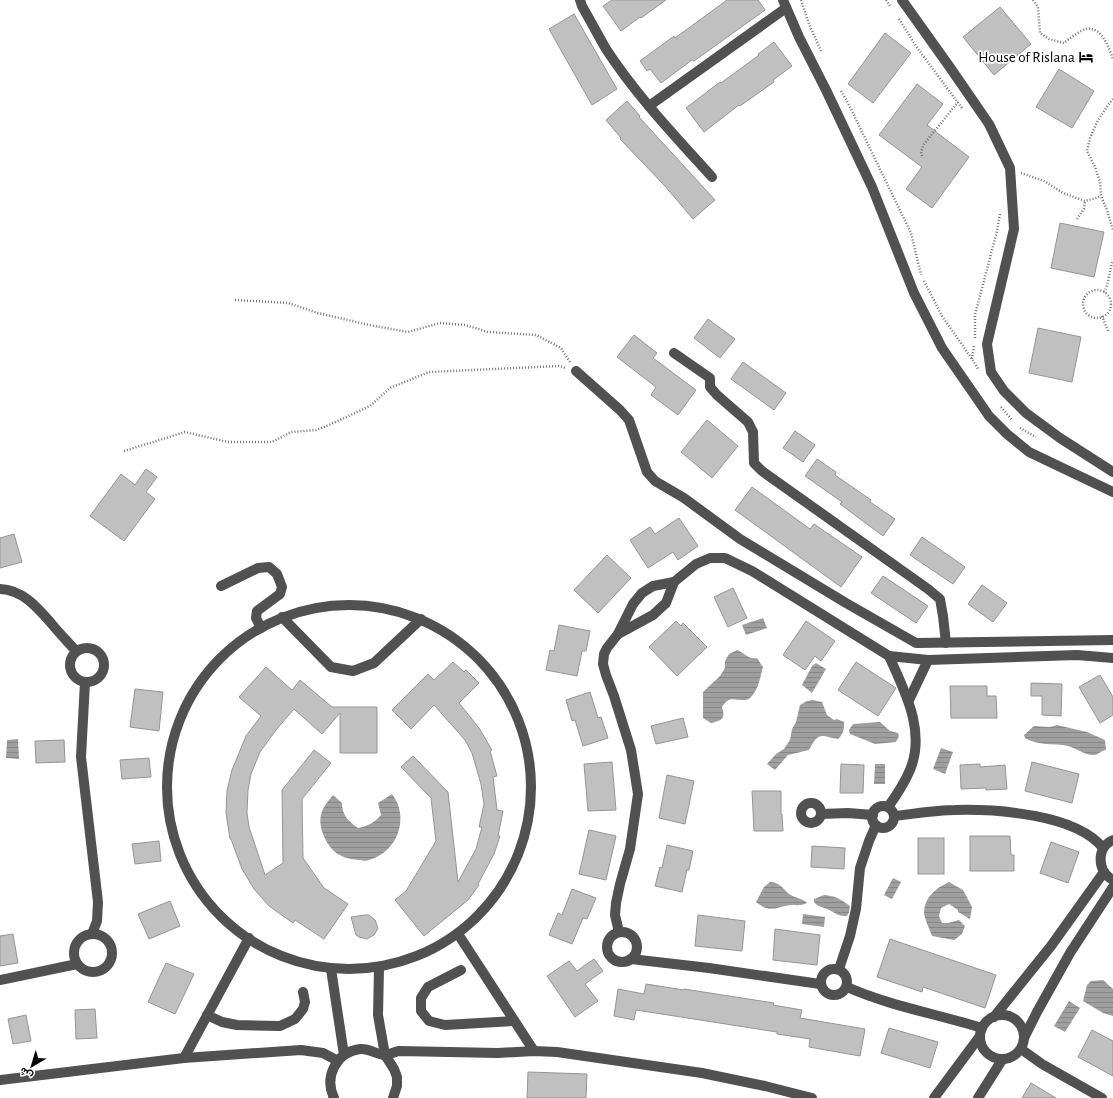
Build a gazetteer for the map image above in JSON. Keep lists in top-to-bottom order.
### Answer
{
  "places": {
    "hotel": ["House of Rislana"]
  },
  "north": "bottom left"
}
